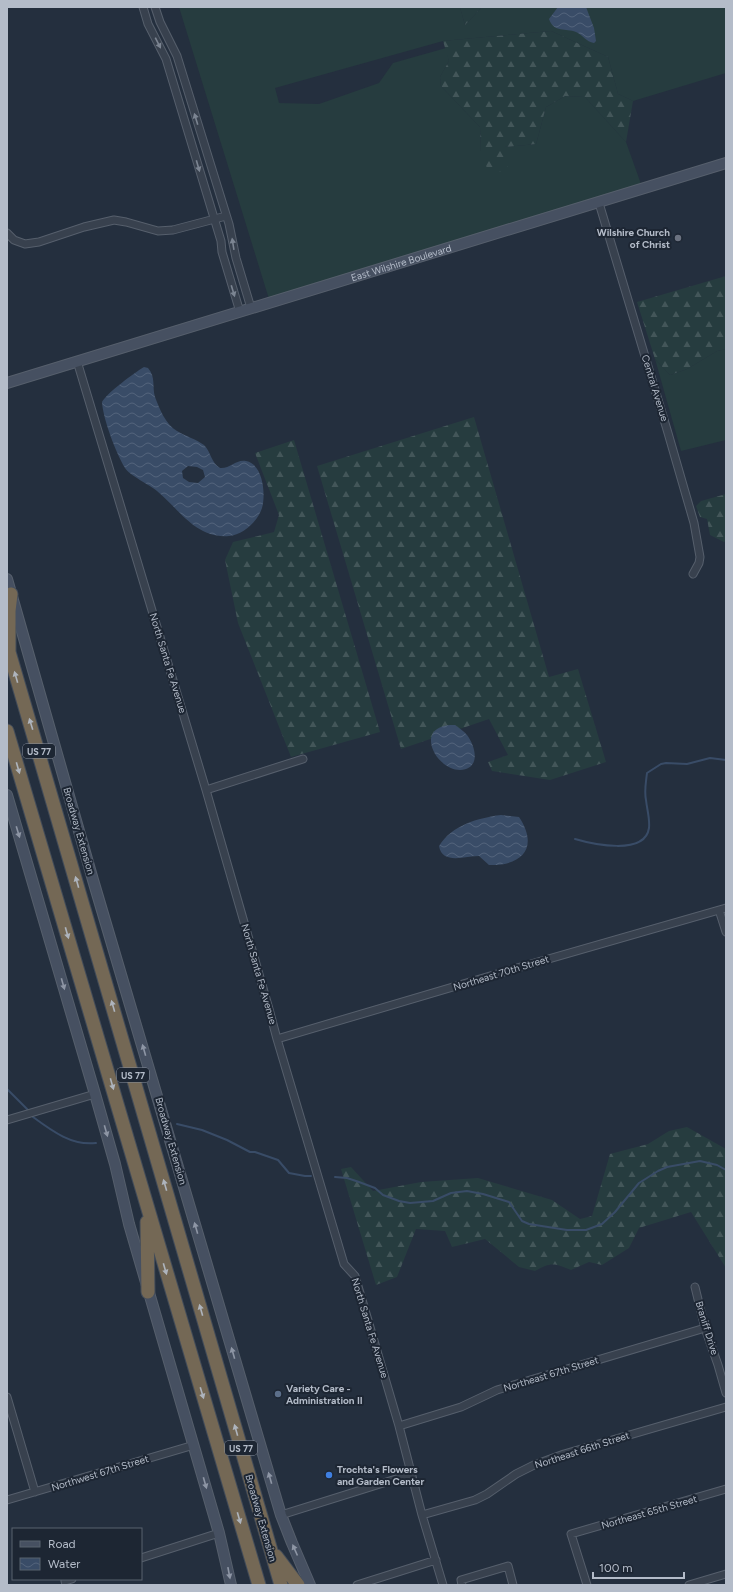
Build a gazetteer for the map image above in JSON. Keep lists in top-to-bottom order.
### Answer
{
  "streets": {
    "highway": ["US 77", "Broadway Extension"],
    "main road": ["East Wilshire Boulevard"],
    "street": [
      "Central Avenue",
      "North Santa Fe Avenue",
      "Northeast 70th Street",
      "Braniff Drive",
      "Northeast 67th Street",
      "Northeast 66th Street",
      "Northwest 67th Street",
      "Northeast 65th Street"
    ]
  },
  "crossings": [
    ["East Wilshire Boulevard", "Central Avenue"],
    ["East Wilshire Boulevard", "North Santa Fe Avenue"],
    ["North Santa Fe Avenue", "Northeast 70th Street"],
    ["North Santa Fe Avenue", "Northeast 67th Street"],
    ["North Santa Fe Avenue", "Northeast 66th Street"],
    ["Braniff Drive", "Northeast 67th Street"]
  ],
  "places": ["Wilshire Church of Christ", "Variety Care - Administration II", "Trochta's Flowers and Garden Center"],
  "legend": ["Road", "Water"],
  "scale_bar": "100 m"
}
